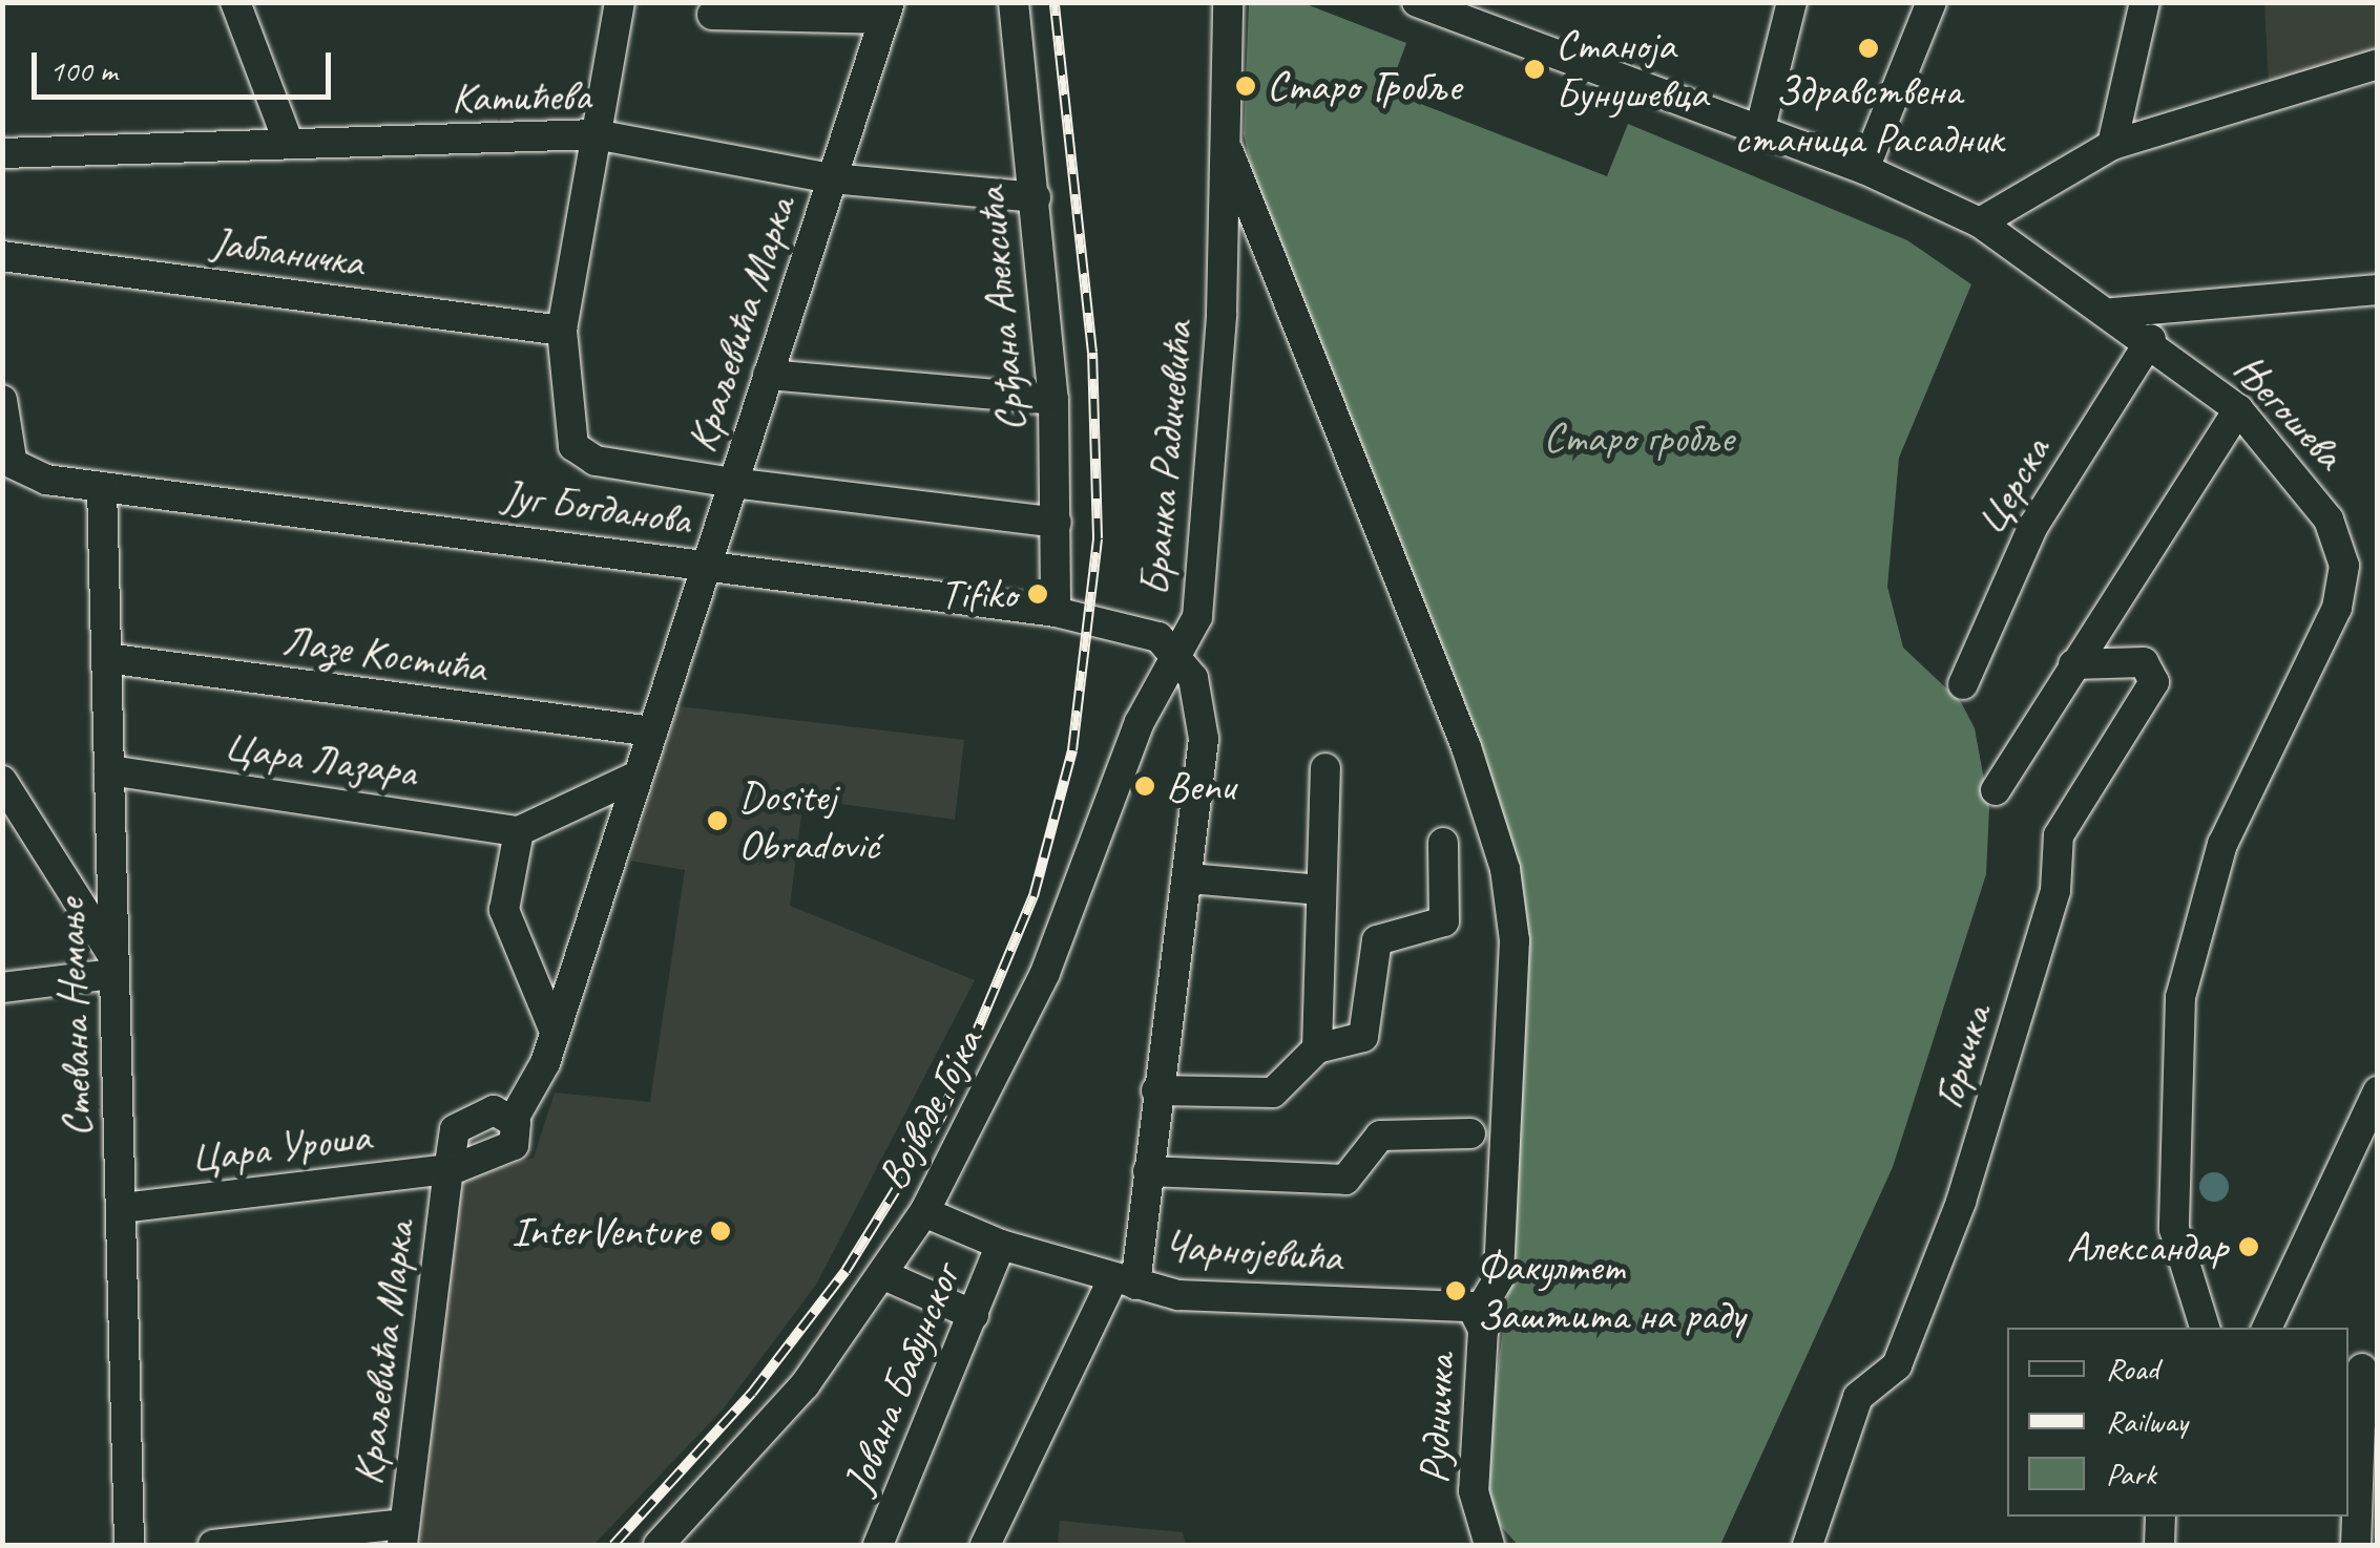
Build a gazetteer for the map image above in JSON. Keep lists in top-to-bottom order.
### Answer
{
  "streets": {
    "street": [
      "Катићева",
      "Јабланичка",
      "Срђана Алексића",
      "Краљевића Марка",
      "Његошева",
      "Бранка Радичевића",
      "Церска",
      "Југ Богданова",
      "Лазе Костића",
      "Цара Лазара",
      "Стевана Немање",
      "Горичка",
      "Војводе Гојка",
      "Цара Уроша",
      "Чарнојевића",
      "Јована Бабунског",
      "Рудничка"
    ]
  },
  "crossings": [
    ["Катићева", "Срђана Алексића"],
    ["Катићева", "Краљевића Марка"],
    ["Срђана Алексића", "Југ Богданова"],
    ["Краљевића Марка", "Југ Богданова"],
    ["Краљевића Марка", "Лазе Костића"],
    ["Краљевића Марка", "Цара Уроша"],
    ["Његошева", "Церска"],
    ["Бранка Радичевића", "Југ Богданова"],
    ["Бранка Радичевића", "Војводе Гојка"],
    ["Бранка Радичевића", "Чарнојевића"],
    ["Југ Богданова", "Стевана Немање"],
    ["Југ Богданова", "Војводе Гојка"],
    ["Лазе Костића", "Стевана Немање"],
    ["Цара Лазара", "Стевана Немање"],
    ["Стевана Немање", "Цара Уроша"],
    ["Војводе Гојка", "Чарнојевића"],
    ["Чарнојевића", "Јована Бабунског"],
    ["Чарнојевића", "Рудничка"]
  ],
  "parks": ["Старо гробље"],
  "places": [
    "Здравствена станица Расадник",
    "Станоја Бунушевца",
    "Старо Гробље",
    "Tifiko",
    "Benu",
    "Dositej Obradović",
    "InterVenture",
    "Александар",
    "Факултет Заштита на раду"
  ],
  "legend": ["Road", "Railway", "Park"],
  "scale_bar": "100 m"
}
